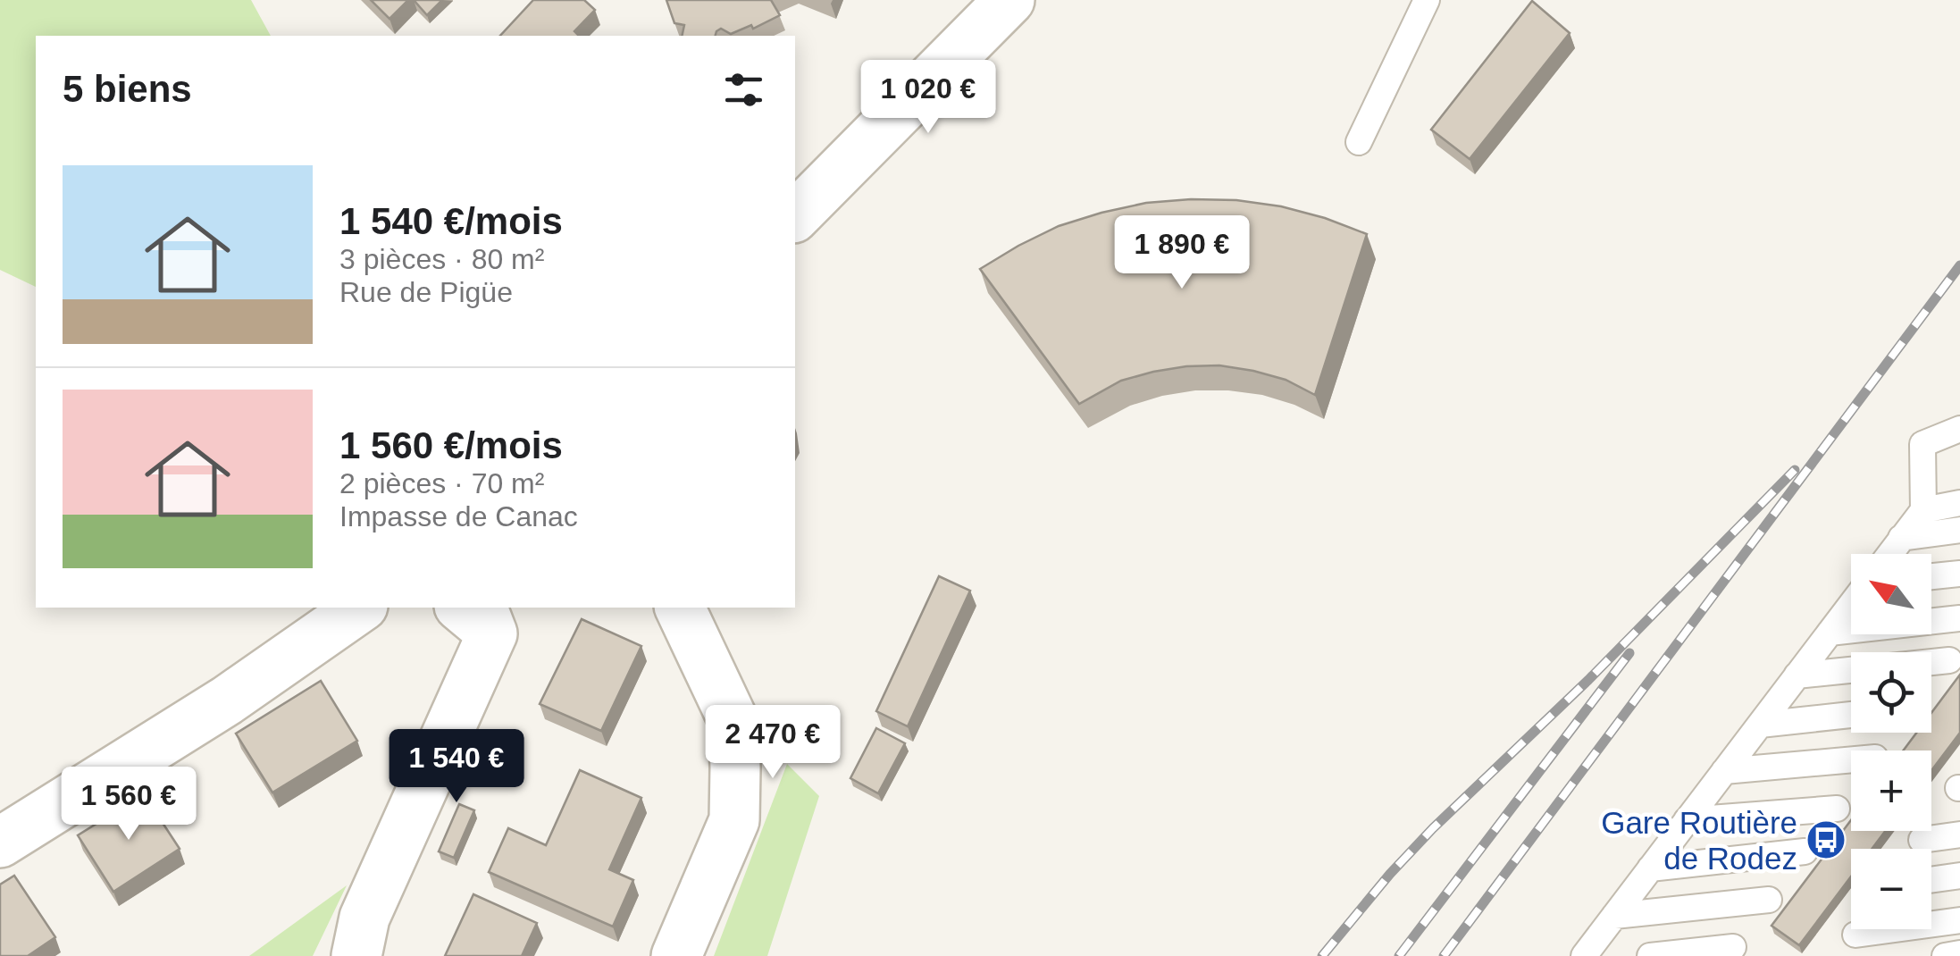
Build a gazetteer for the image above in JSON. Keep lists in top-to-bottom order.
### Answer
{
  "places": {
    "bus stop": ["Gare Routière de Rodez"]
  },
  "north": "top left",
  "page": {
    "heading": "5 biens",
    "price": [
      "1 020 €",
      "1 890 €",
      "2 470 €",
      "1 540 €",
      "1 560 €"
    ],
    "list": [
      {
        "name": "1 540 €/mois",
        "note": "3 pièces · 80 m² · Rue de Pigüe"
      },
      {
        "name": "1 560 €/mois",
        "note": "2 pièces · 70 m² · Impasse de Canac"
      }
    ],
    "map_buttons": ["+", "−"]
  }
}
